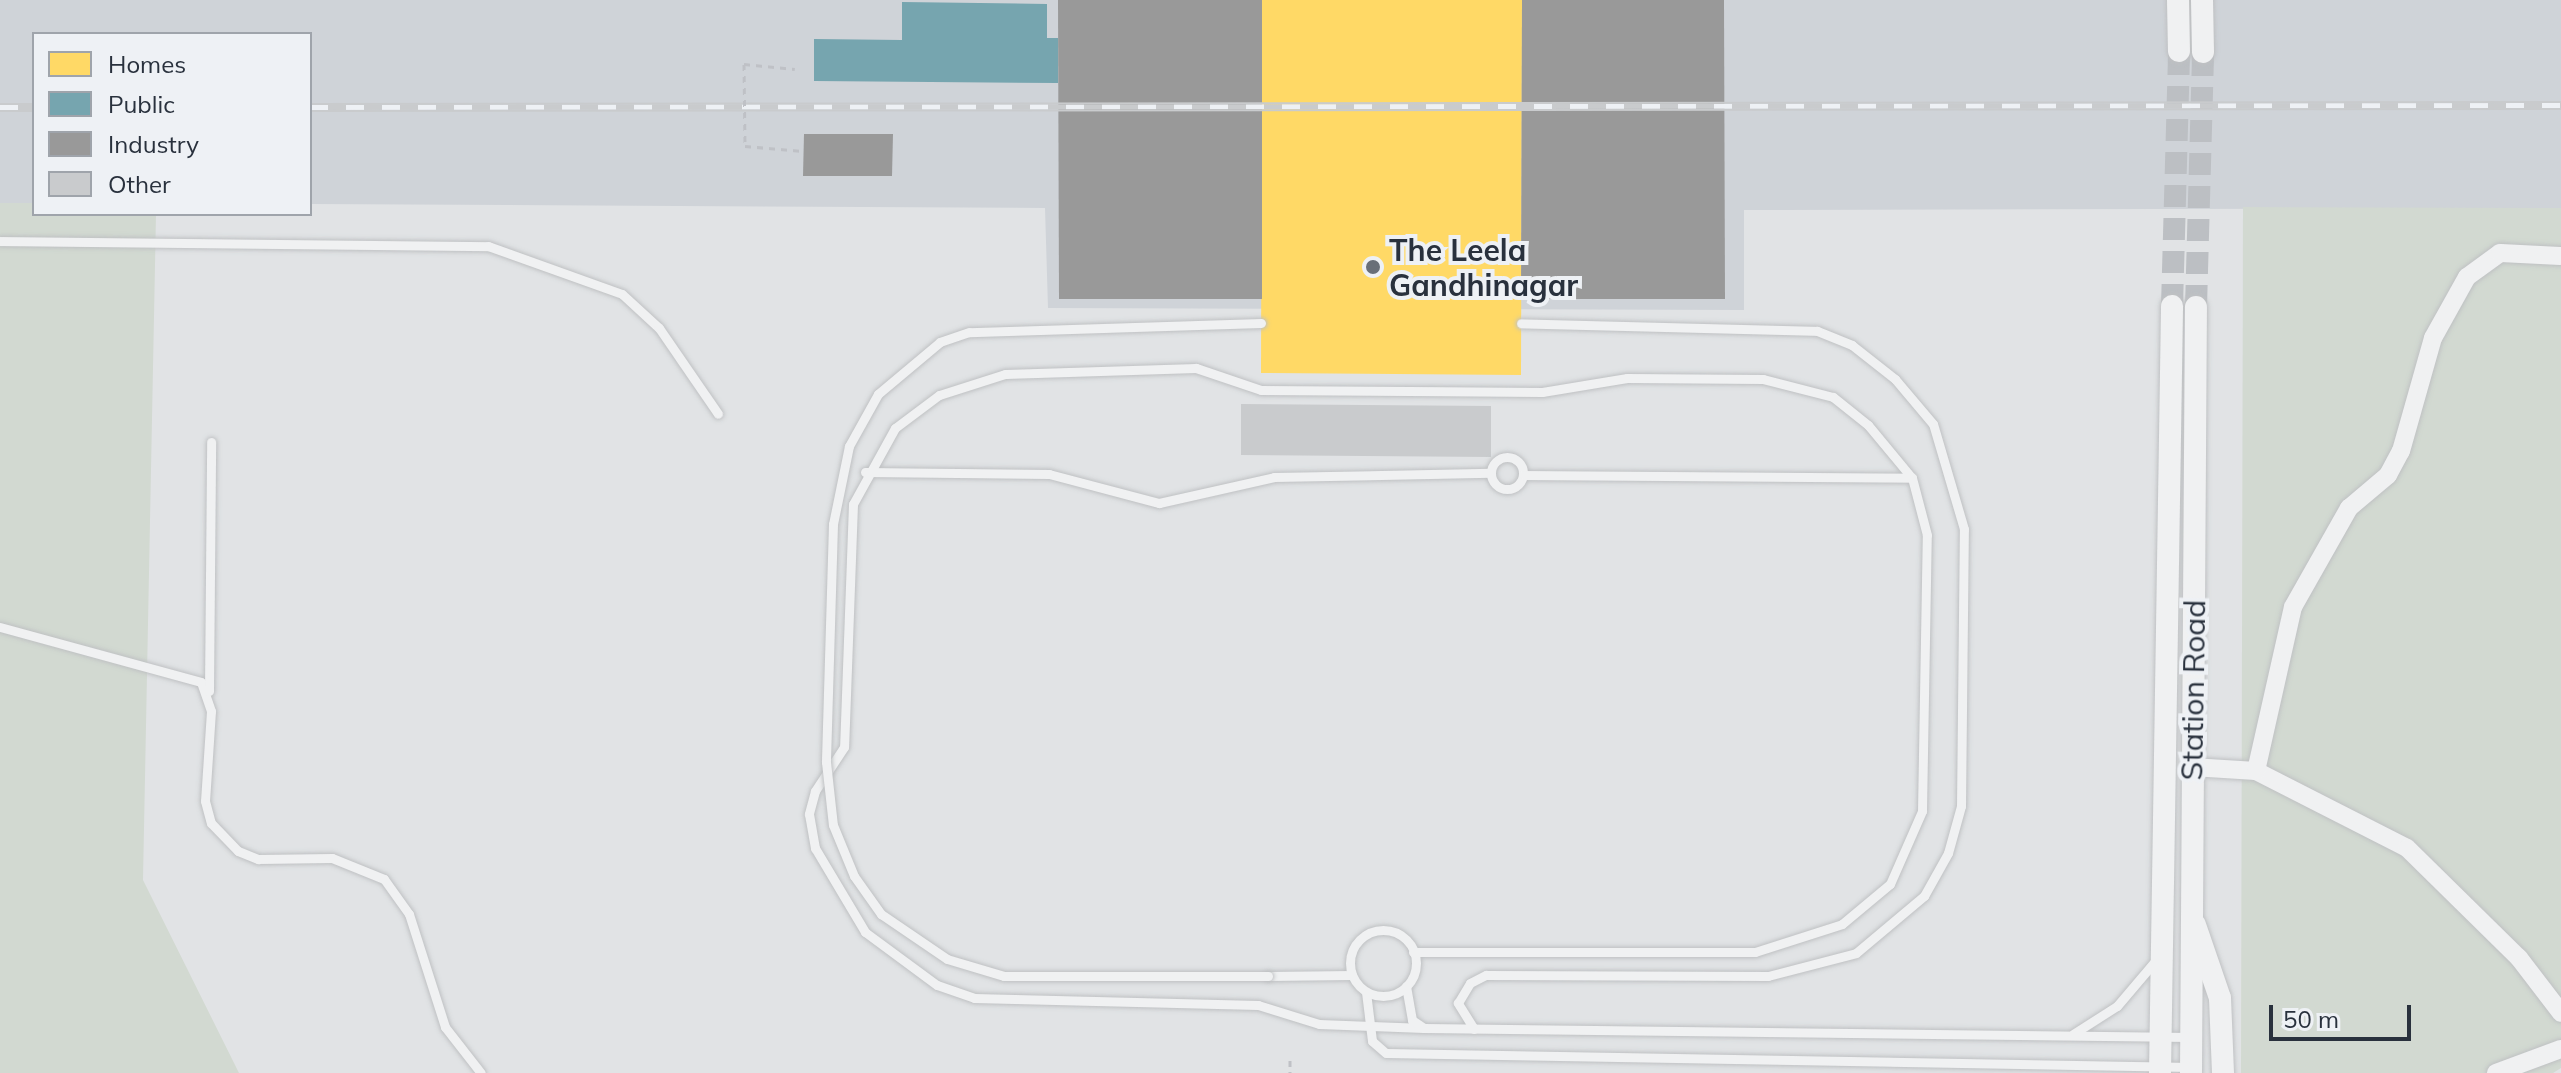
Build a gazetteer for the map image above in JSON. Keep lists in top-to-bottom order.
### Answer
{
  "streets": {
    "street": ["Station Road"]
  },
  "places": ["The Leela Gandhinagar"],
  "legend": [
    "Homes",
    "Public",
    "Industry",
    "Other"
  ],
  "scale_bar": "50 m"
}
